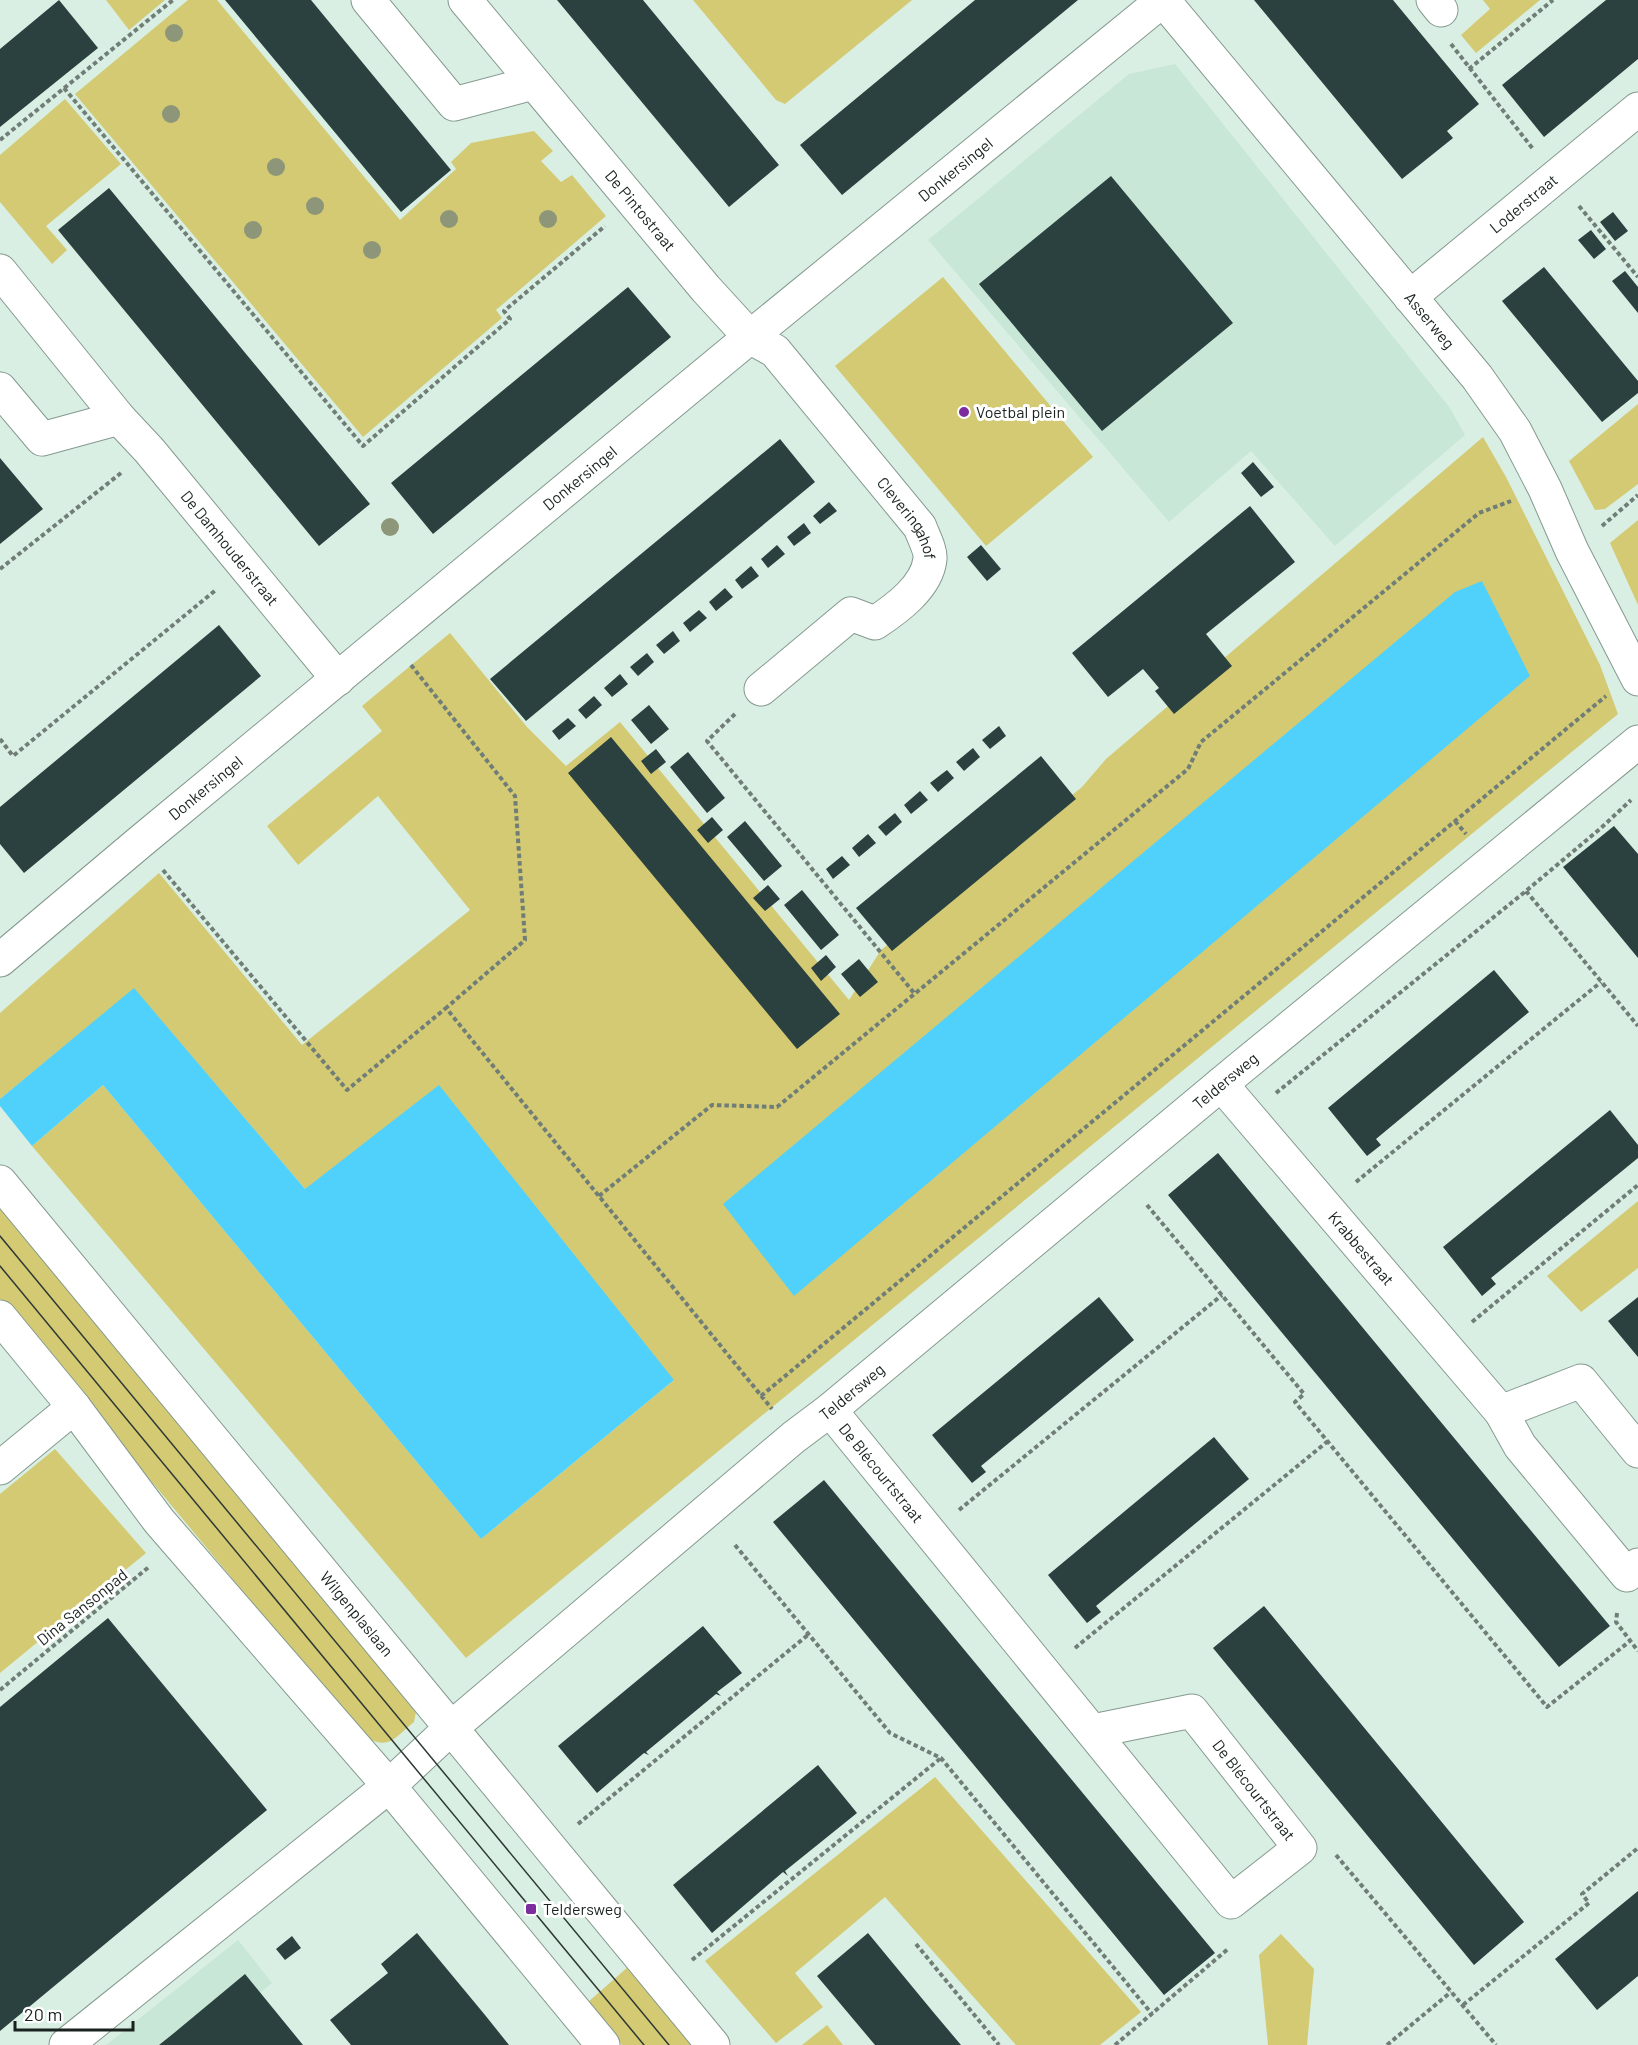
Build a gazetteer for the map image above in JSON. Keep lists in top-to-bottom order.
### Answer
{
  "streets": {
    "street": [
      "Donkersingel",
      "Loderstraat",
      "De Pintostraat",
      "Asserweg",
      "Cleveringahof",
      "De Damhouderstraat",
      "Teldersweg",
      "Krabbestraat",
      "De Blécourtstraat",
      "Wilgenplaslaan"
    ],
    "path": ["Dina Sansonpad"]
  },
  "crossings": [
    ["Donkersingel", "De Pintostraat"],
    ["Donkersingel", "Asserweg"],
    ["Donkersingel", "Cleveringahof"],
    ["Donkersingel", "De Damhouderstraat"],
    ["Loderstraat", "Asserweg"],
    ["De Pintostraat", "Cleveringahof"],
    ["Teldersweg", "Krabbestraat"],
    ["Teldersweg", "De Blécourtstraat"],
    ["Teldersweg", "Wilgenplaslaan"]
  ],
  "places": {
    "other": ["Voetbal plein"],
    "transit": ["Teldersweg"]
  },
  "scale_bar": "20 m"
}
